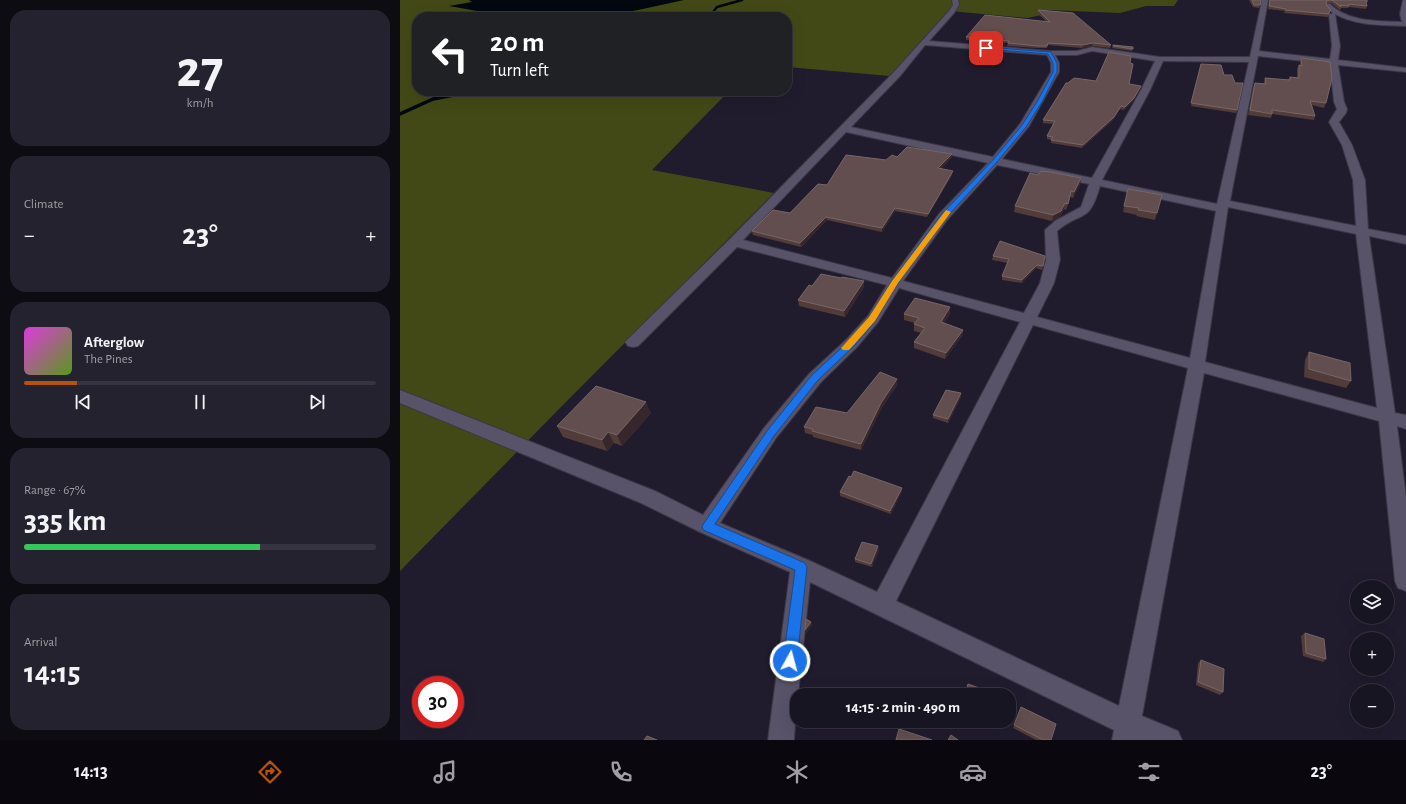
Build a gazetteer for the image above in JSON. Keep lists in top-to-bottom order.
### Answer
{
  "page": {
    "tile": [
      ["27", "km/h"],
      "Climate",
      ["Range · 67%", "335 km"],
      ["Arrival", "14:15"]
    ],
    "turn": ["20 m", "Turn left"],
    "heat": ["−", "23°", "+"],
    "song": ["Afterglow", "The Pines"],
    "map_buttons": ["+", "−"],
    "limit": "30",
    "trip": "14:15 · 2 min · 490 m",
    "tabs": ["14:13", "23°"]
  }
}
